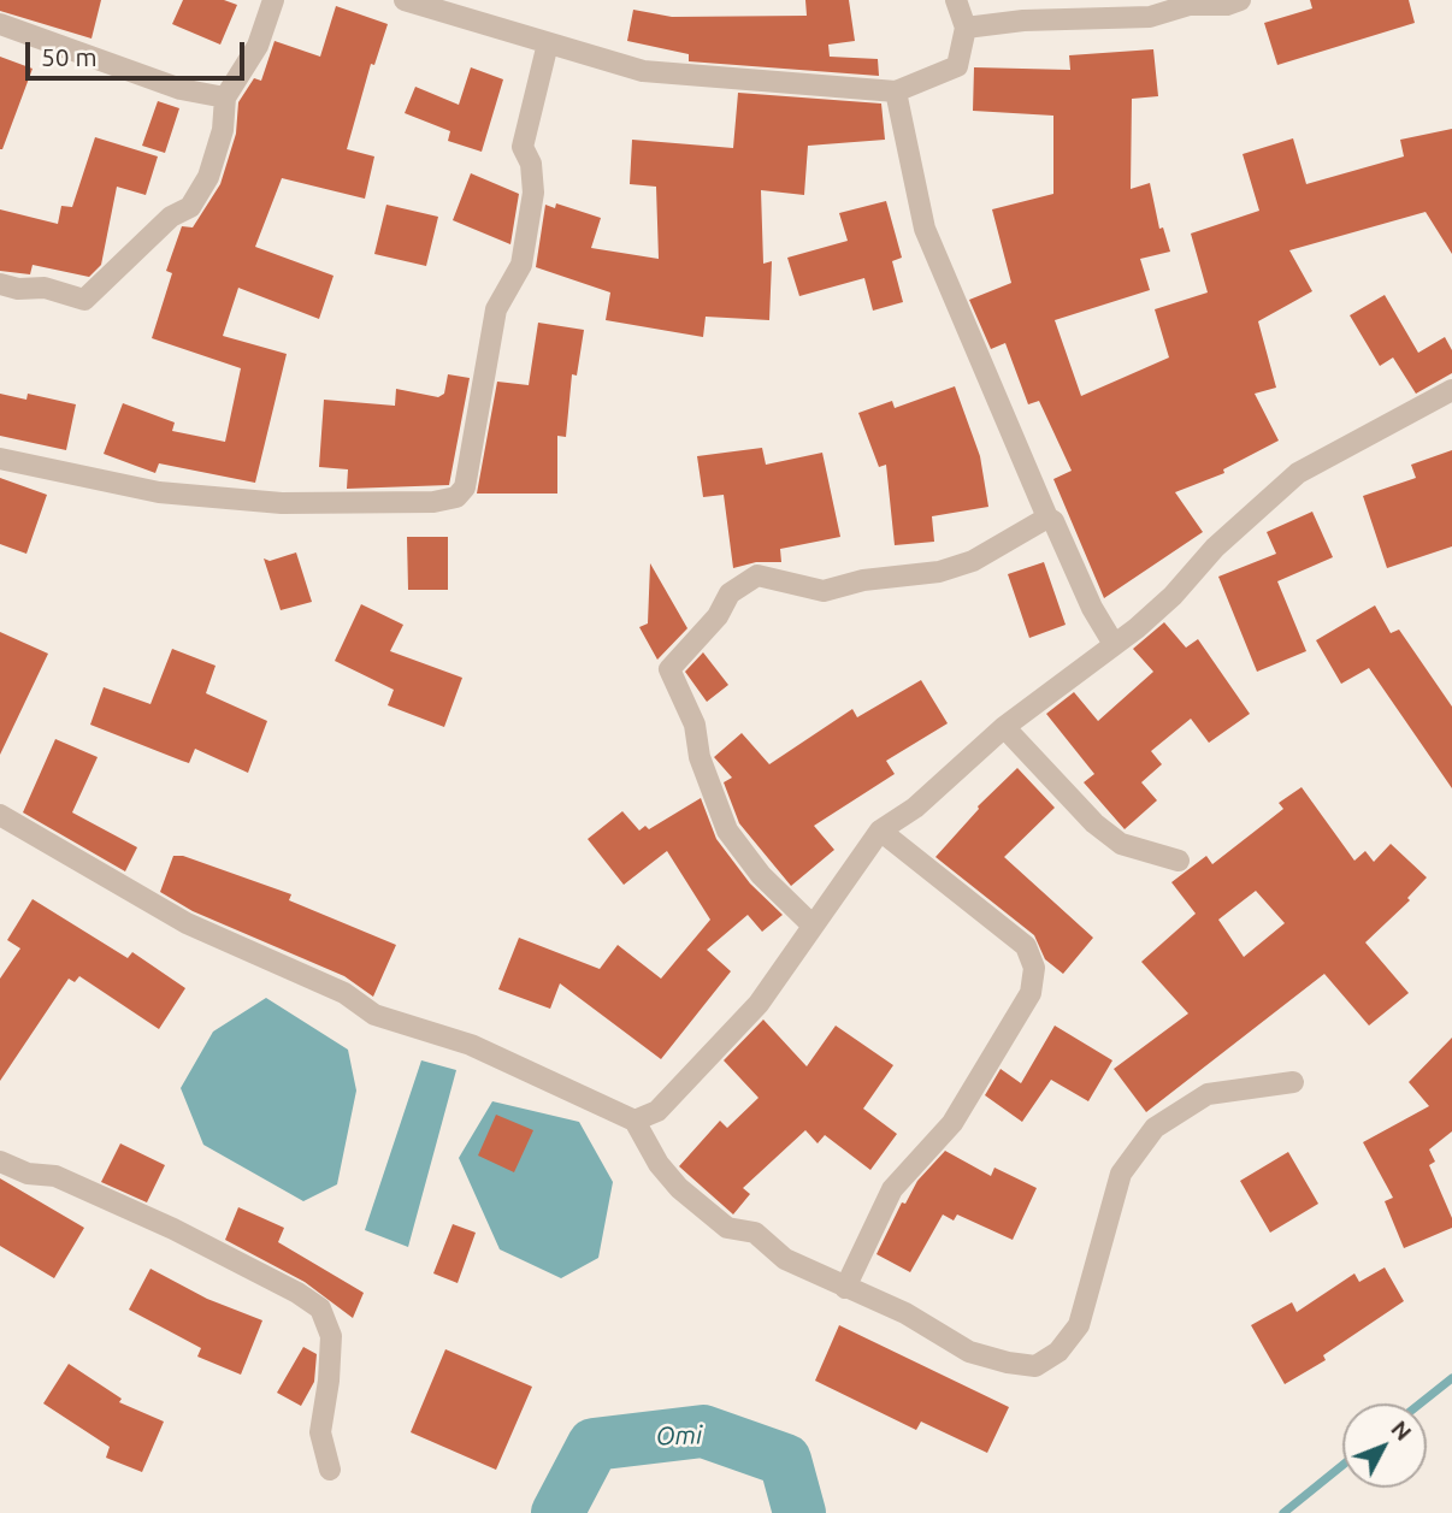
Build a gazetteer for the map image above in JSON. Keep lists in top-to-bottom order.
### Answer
{
  "water": ["Omi"],
  "scale_bar": "50 m",
  "north": "top right"
}
